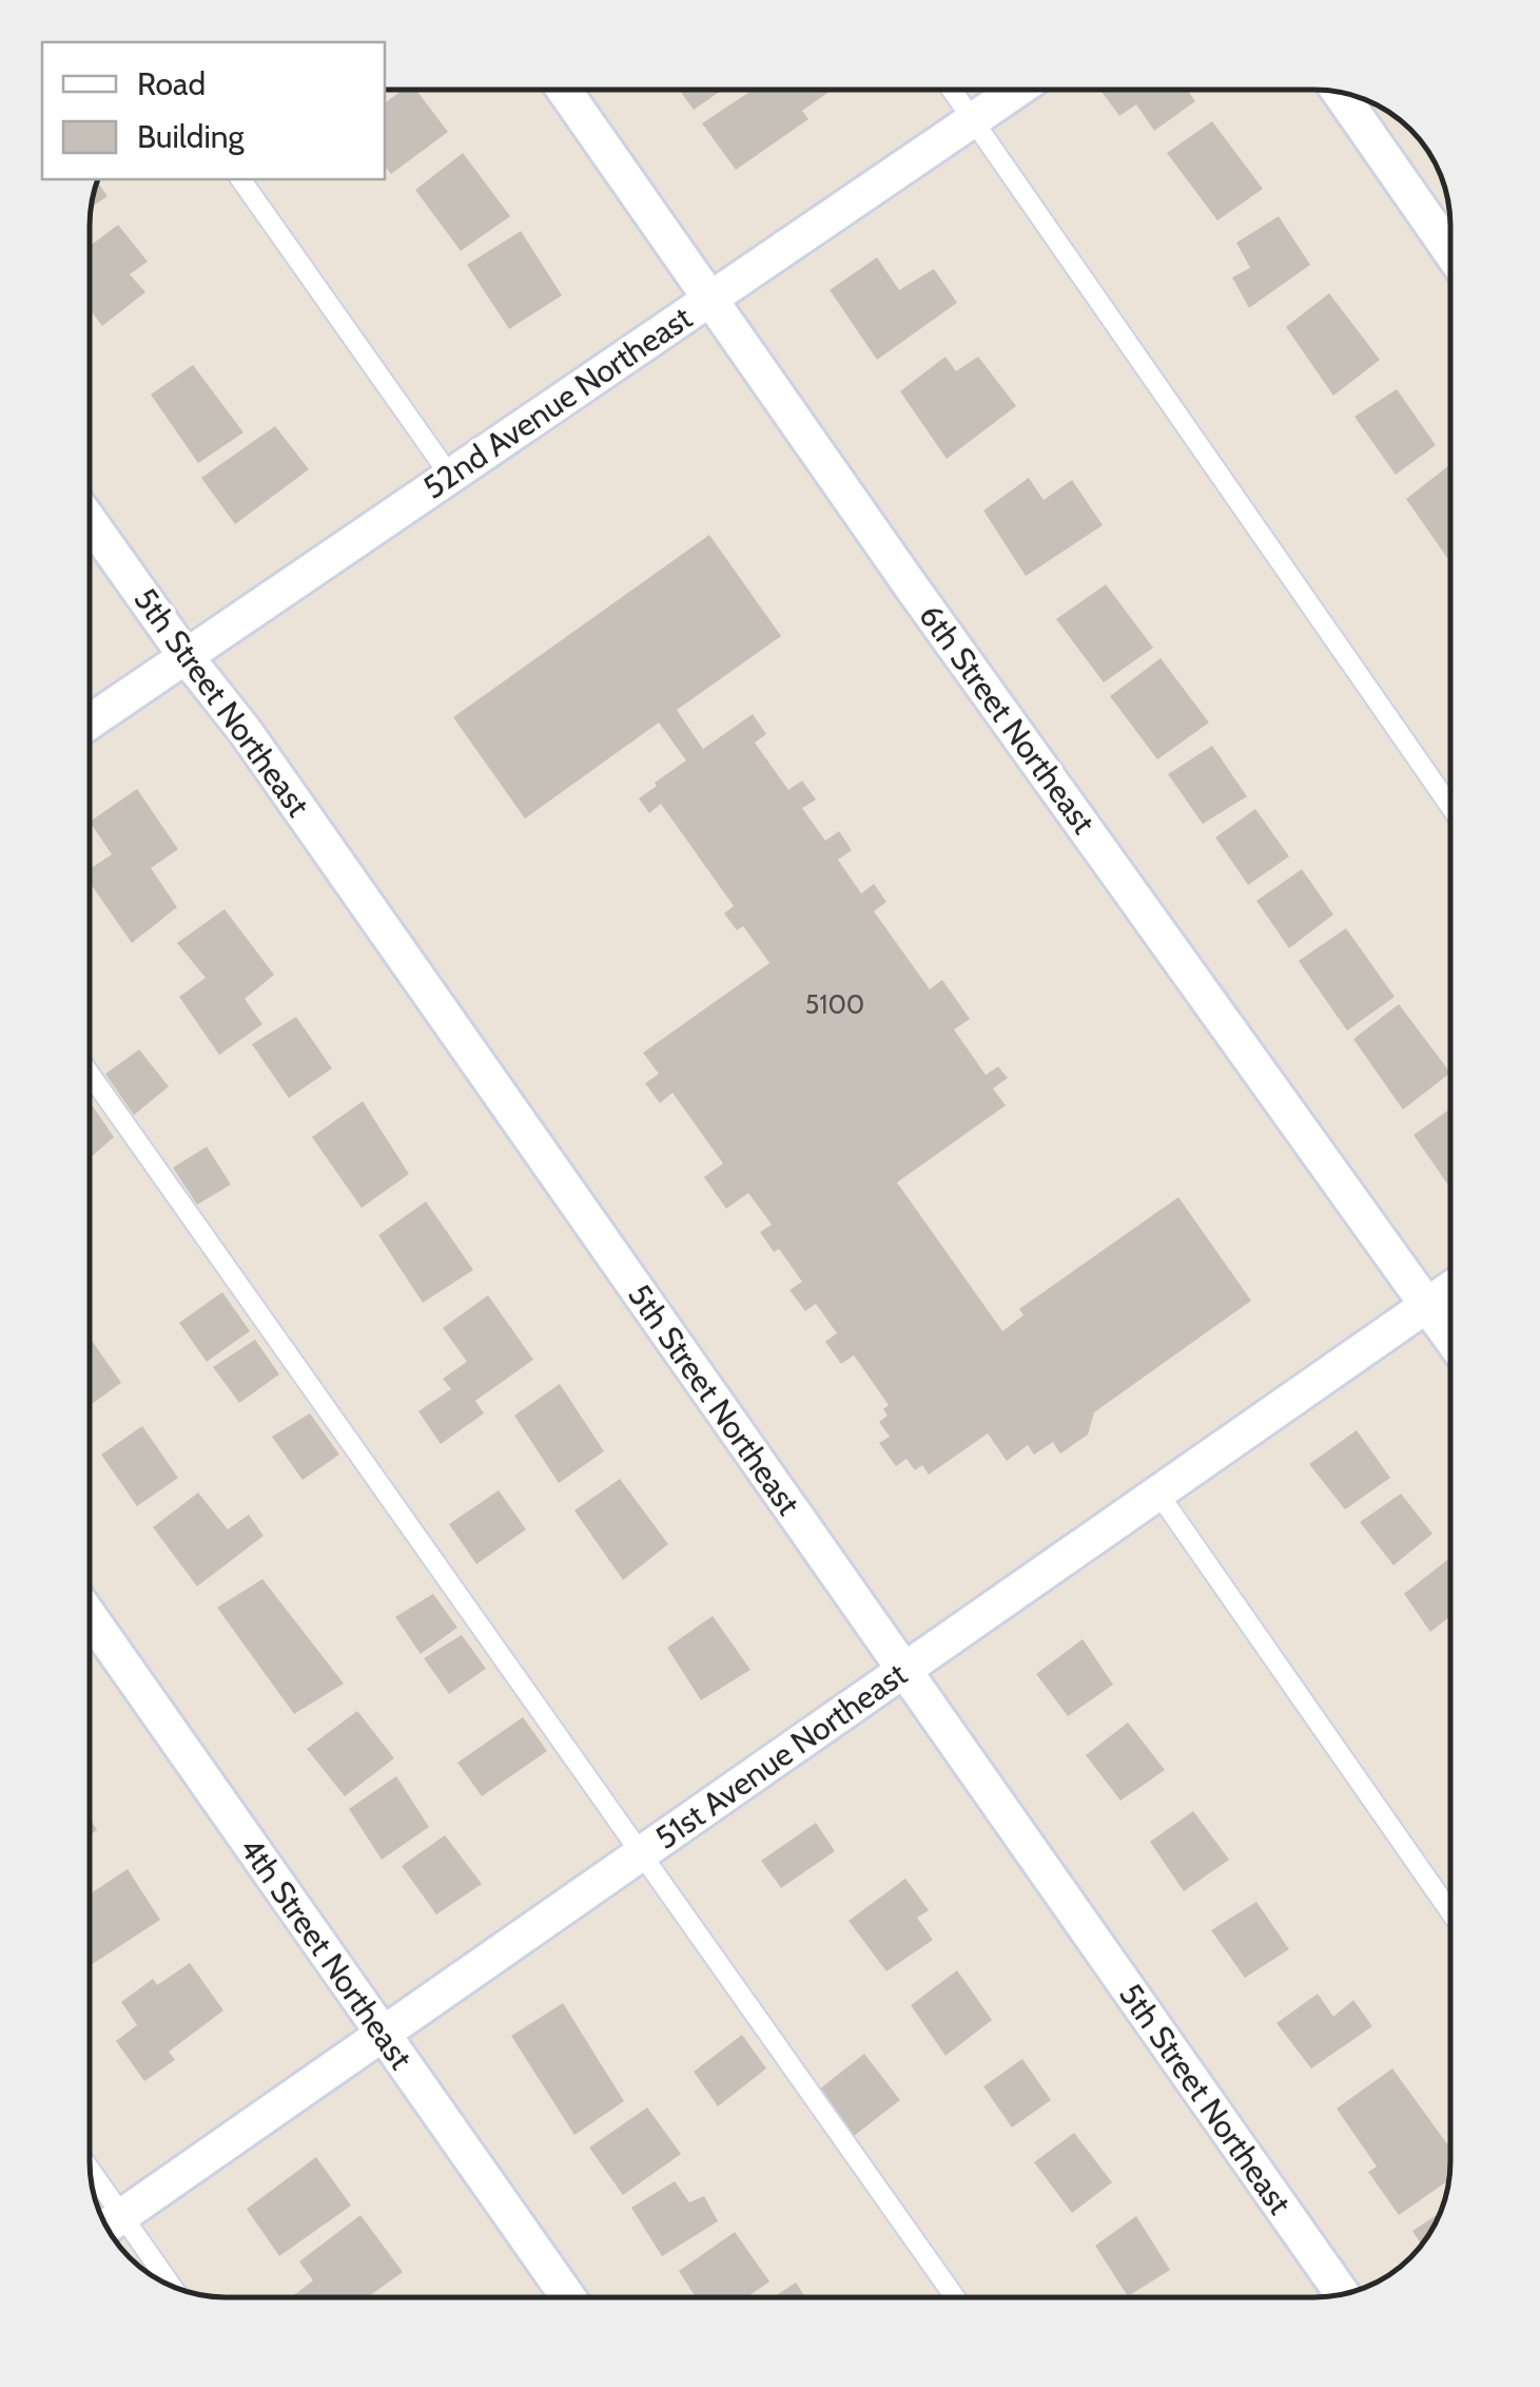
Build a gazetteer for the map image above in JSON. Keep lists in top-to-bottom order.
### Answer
{
  "streets": {
    "street": [
      "52nd Avenue Northeast",
      "5th Street Northeast",
      "6th Street Northeast",
      "51st Avenue Northeast",
      "4th Street Northeast"
    ]
  },
  "crossings": [
    ["52nd Avenue Northeast", "5th Street Northeast"],
    ["52nd Avenue Northeast", "6th Street Northeast"],
    ["5th Street Northeast", "51st Avenue Northeast"],
    ["6th Street Northeast", "51st Avenue Northeast"],
    ["51st Avenue Northeast", "4th Street Northeast"]
  ],
  "house_numbers": ["5100"],
  "legend": ["Road", "Building"]
}
